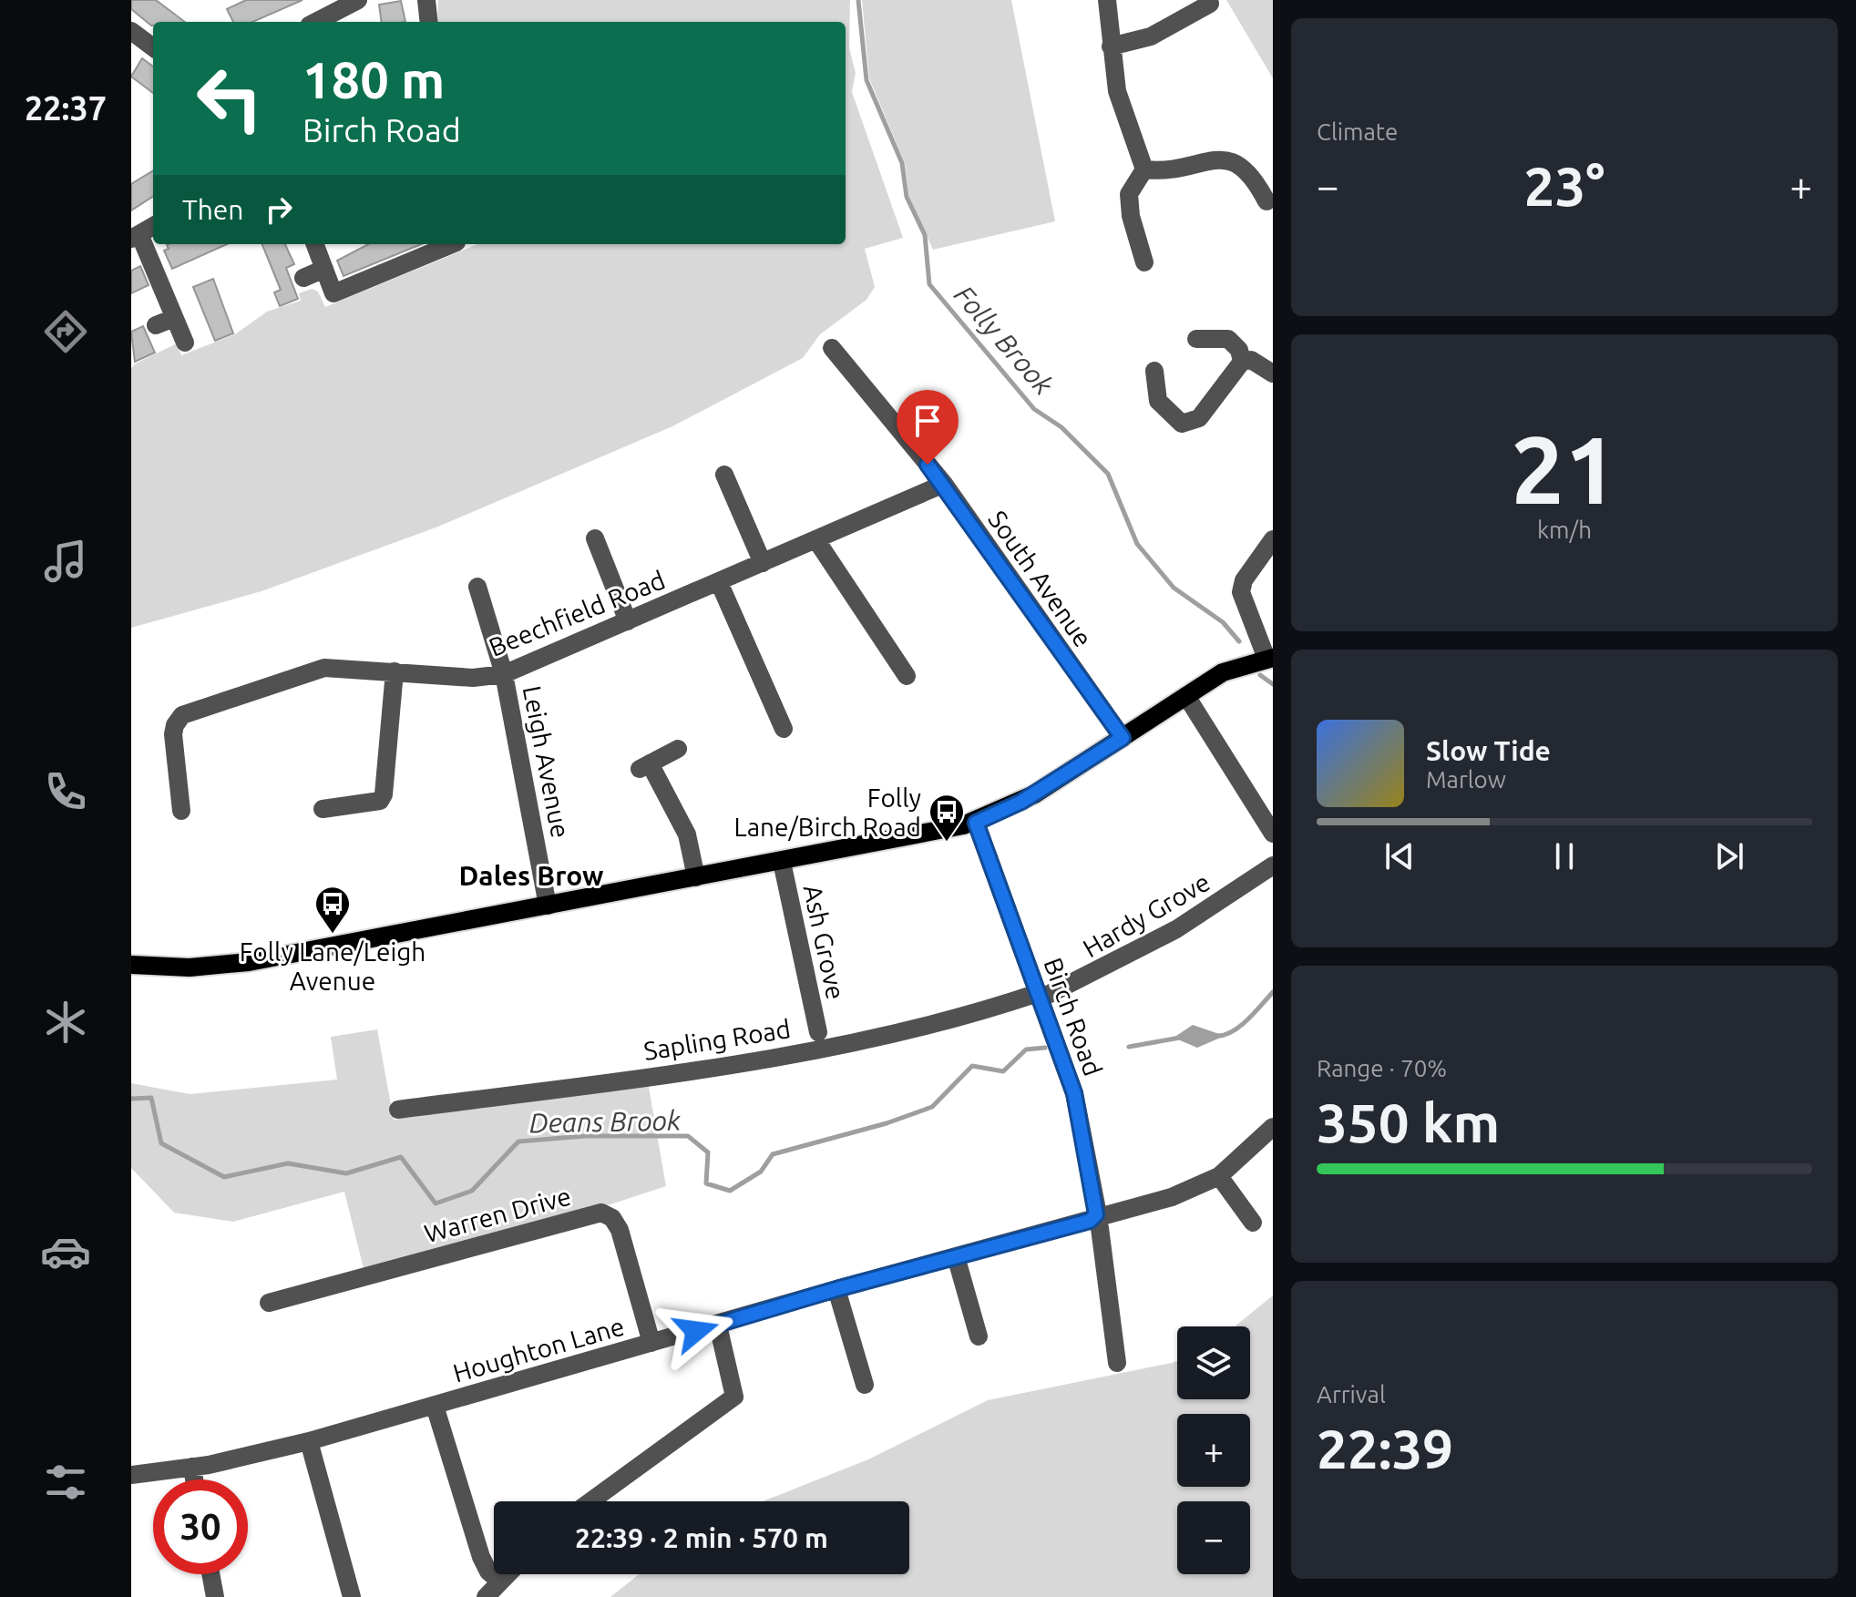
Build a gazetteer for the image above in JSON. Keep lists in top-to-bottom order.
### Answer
{
  "streets": {
    "street": [
      "South Avenue",
      "Beechfield Road",
      "Leigh Avenue",
      "Hardy Grove",
      "Ash Grove",
      "Birch Road",
      "Sapling Road",
      "Warren Drive",
      "Houghton Lane"
    ]
  },
  "crossings": [
    ["South Avenue", "Beechfield Road"],
    ["Beechfield Road", "Leigh Avenue"],
    ["Hardy Grove", "Birch Road"],
    ["Hardy Grove", "Sapling Road"],
    ["Birch Road", "Sapling Road"],
    ["Birch Road", "Houghton Lane"],
    ["Warren Drive", "Houghton Lane"]
  ],
  "districts": ["Dales Brow"],
  "water": ["Folly Brook", "Deans Brook"],
  "places": {
    "bus stop": ["Folly Lane/Birch Road", "Folly Lane/Leigh Avenue"]
  },
  "page": {
    "tabs": "22:37",
    "tile": [
      "Climate",
      ["21", "km/h"],
      ["Range · 70%", "350 km"],
      ["Arrival", "22:39"]
    ],
    "turn": ["180 m", "Birch Road"],
    "heat": ["−", "23°", "+"],
    "then": "Then",
    "song": ["Slow Tide", "Marlow"],
    "map_buttons": ["+", "−"],
    "limit": "30",
    "trip": "22:39 · 2 min · 570 m"
  }
}
